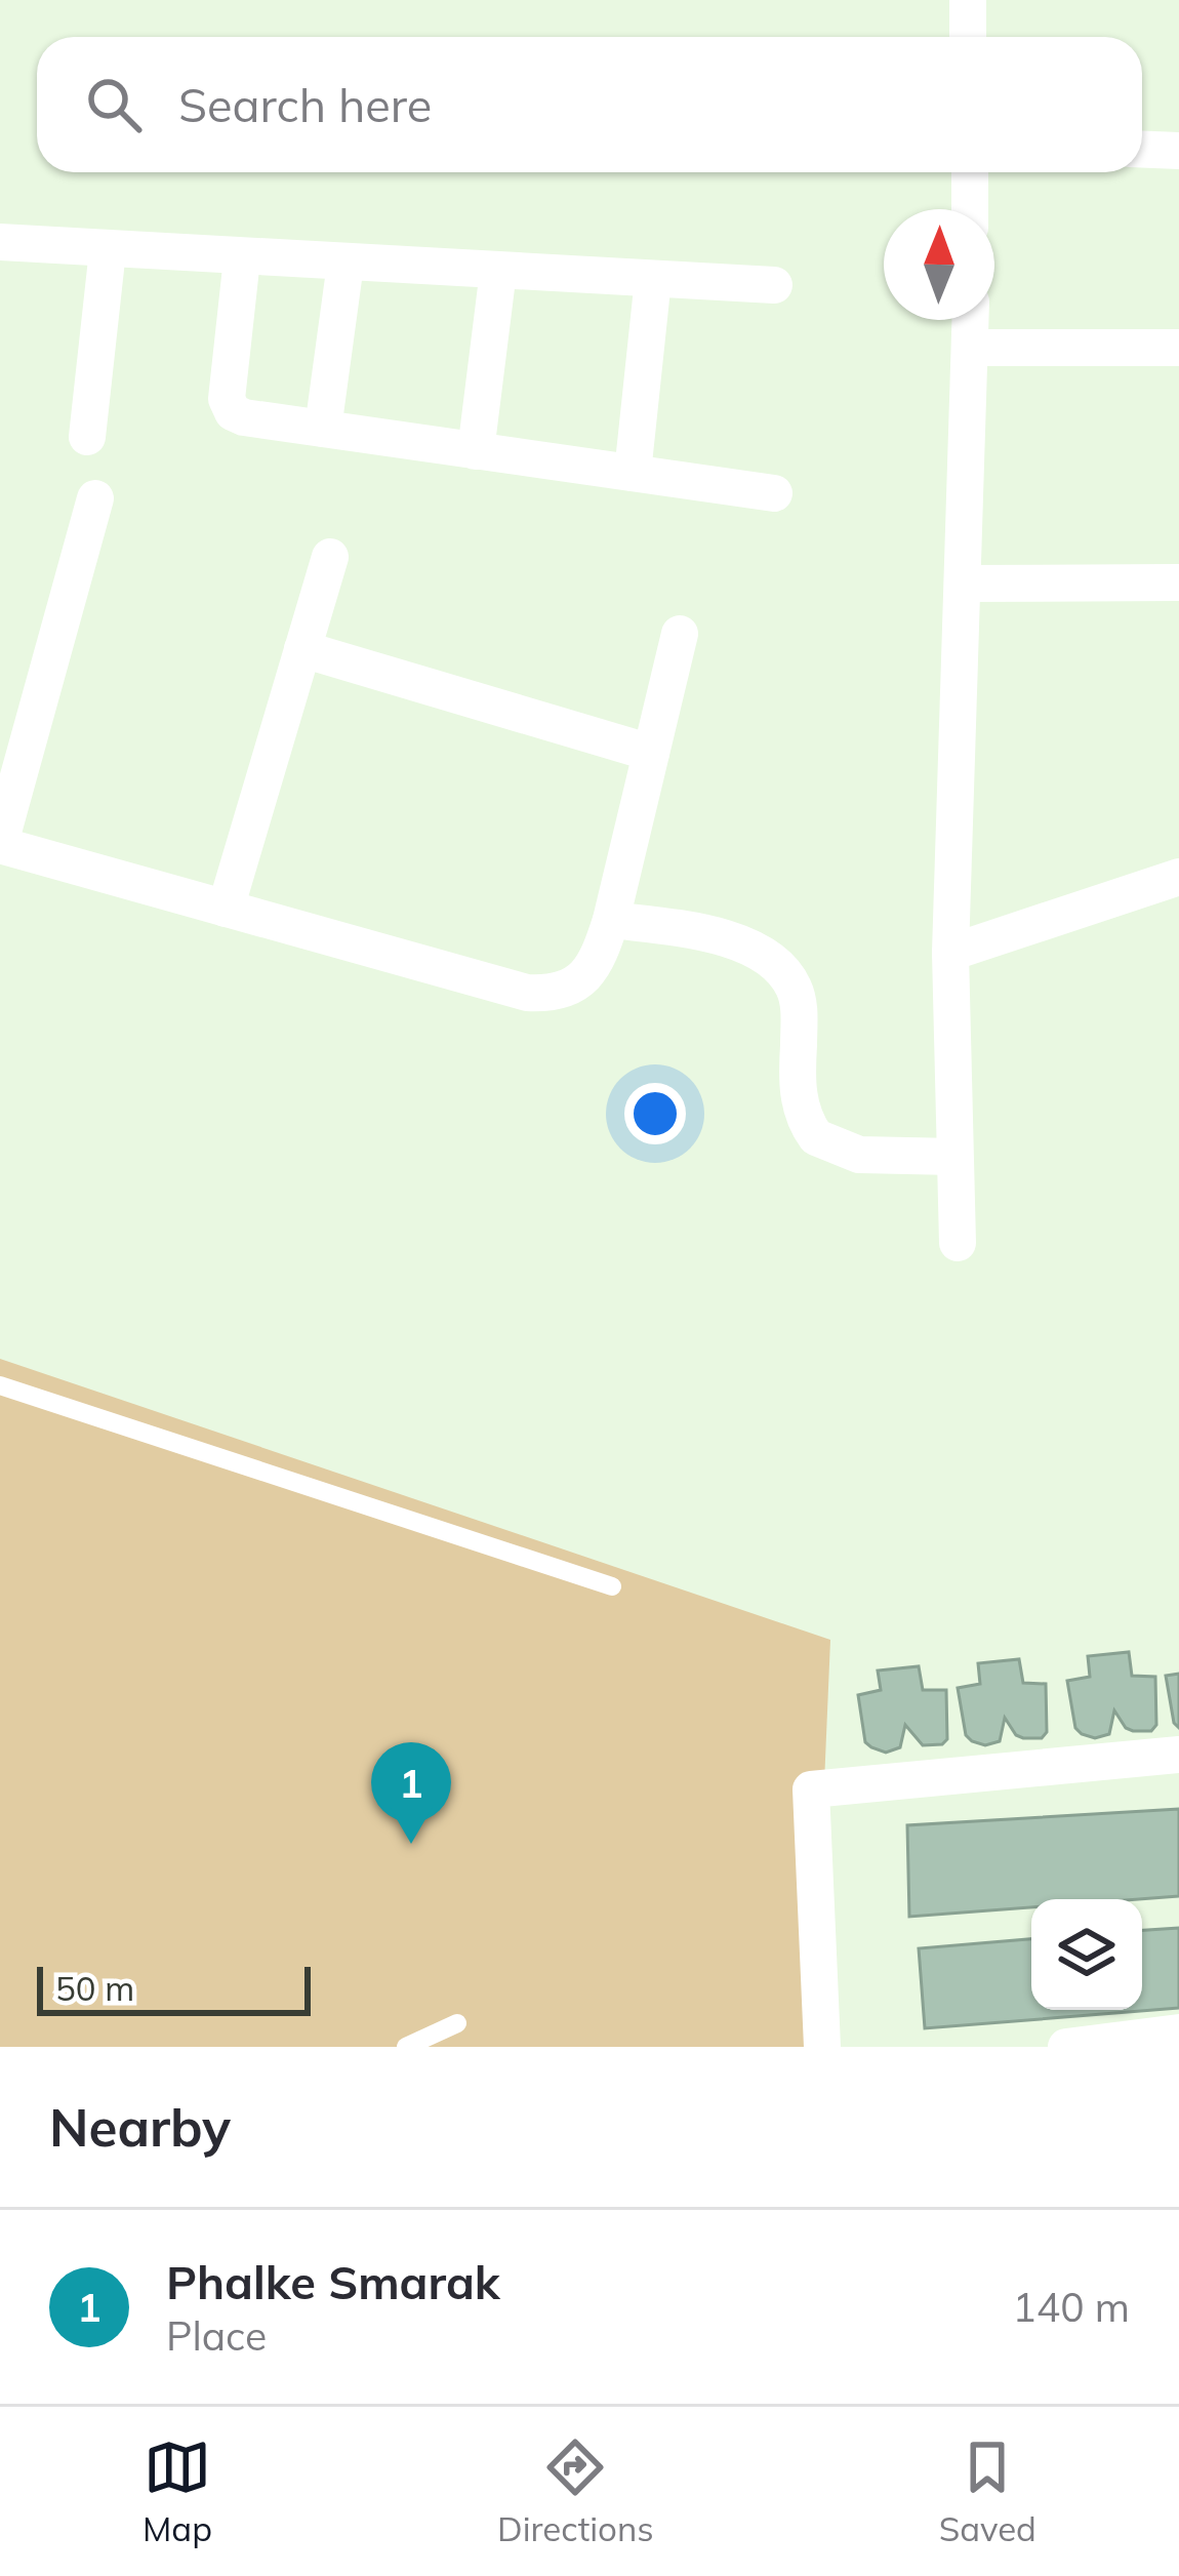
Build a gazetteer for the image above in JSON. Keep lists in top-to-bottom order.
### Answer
{
  "scale_bar": "50 m",
  "north": "top",
  "page": {
    "search": "Search here",
    "pins": "1",
    "scale": "50 m",
    "heading": "Nearby",
    "list": [
      {
        "mark": "1",
        "name": "Phalke Smarak",
        "note": "Place",
        "value": "140 m"
      }
    ],
    "nav": ["Map", "Directions", "Saved"]
  }
}
